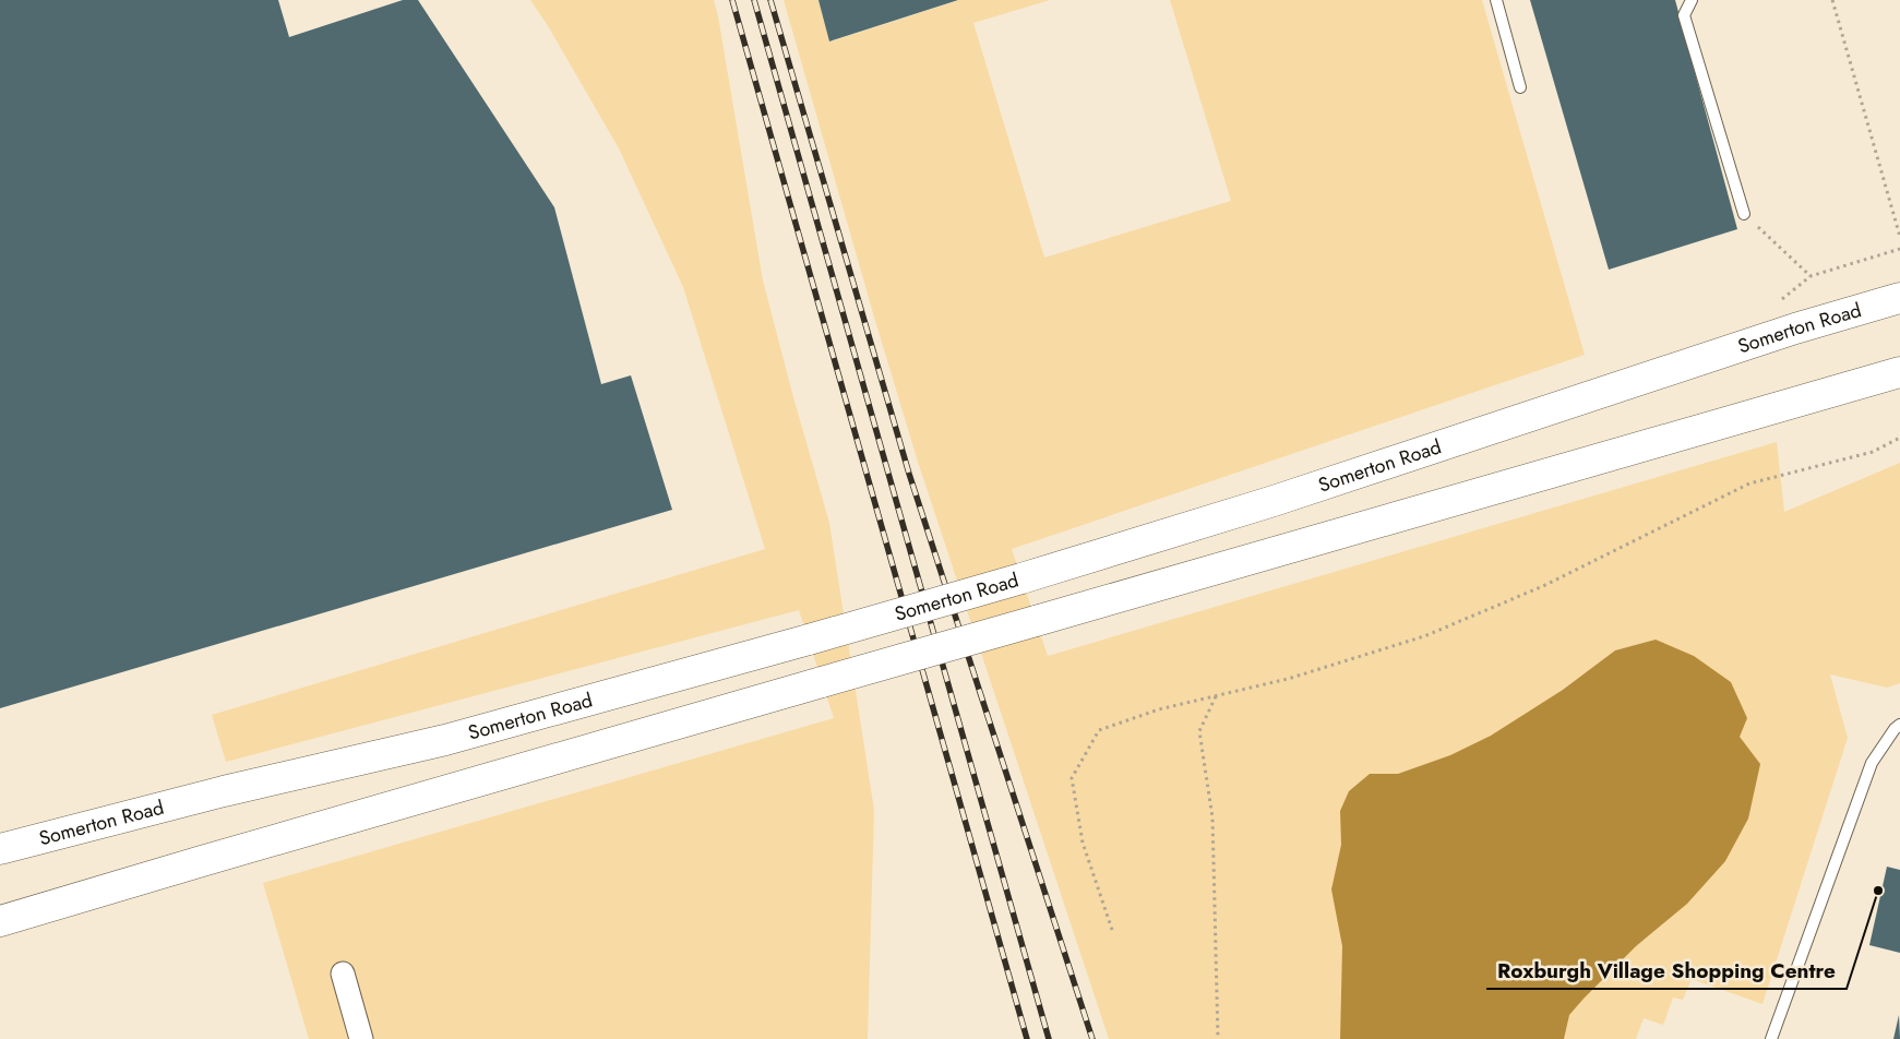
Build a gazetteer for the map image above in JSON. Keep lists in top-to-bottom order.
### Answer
{
  "streets": {
    "main road": ["Somerton Road"]
  },
  "places": ["Roxburgh Village Shopping Centre"]
}
